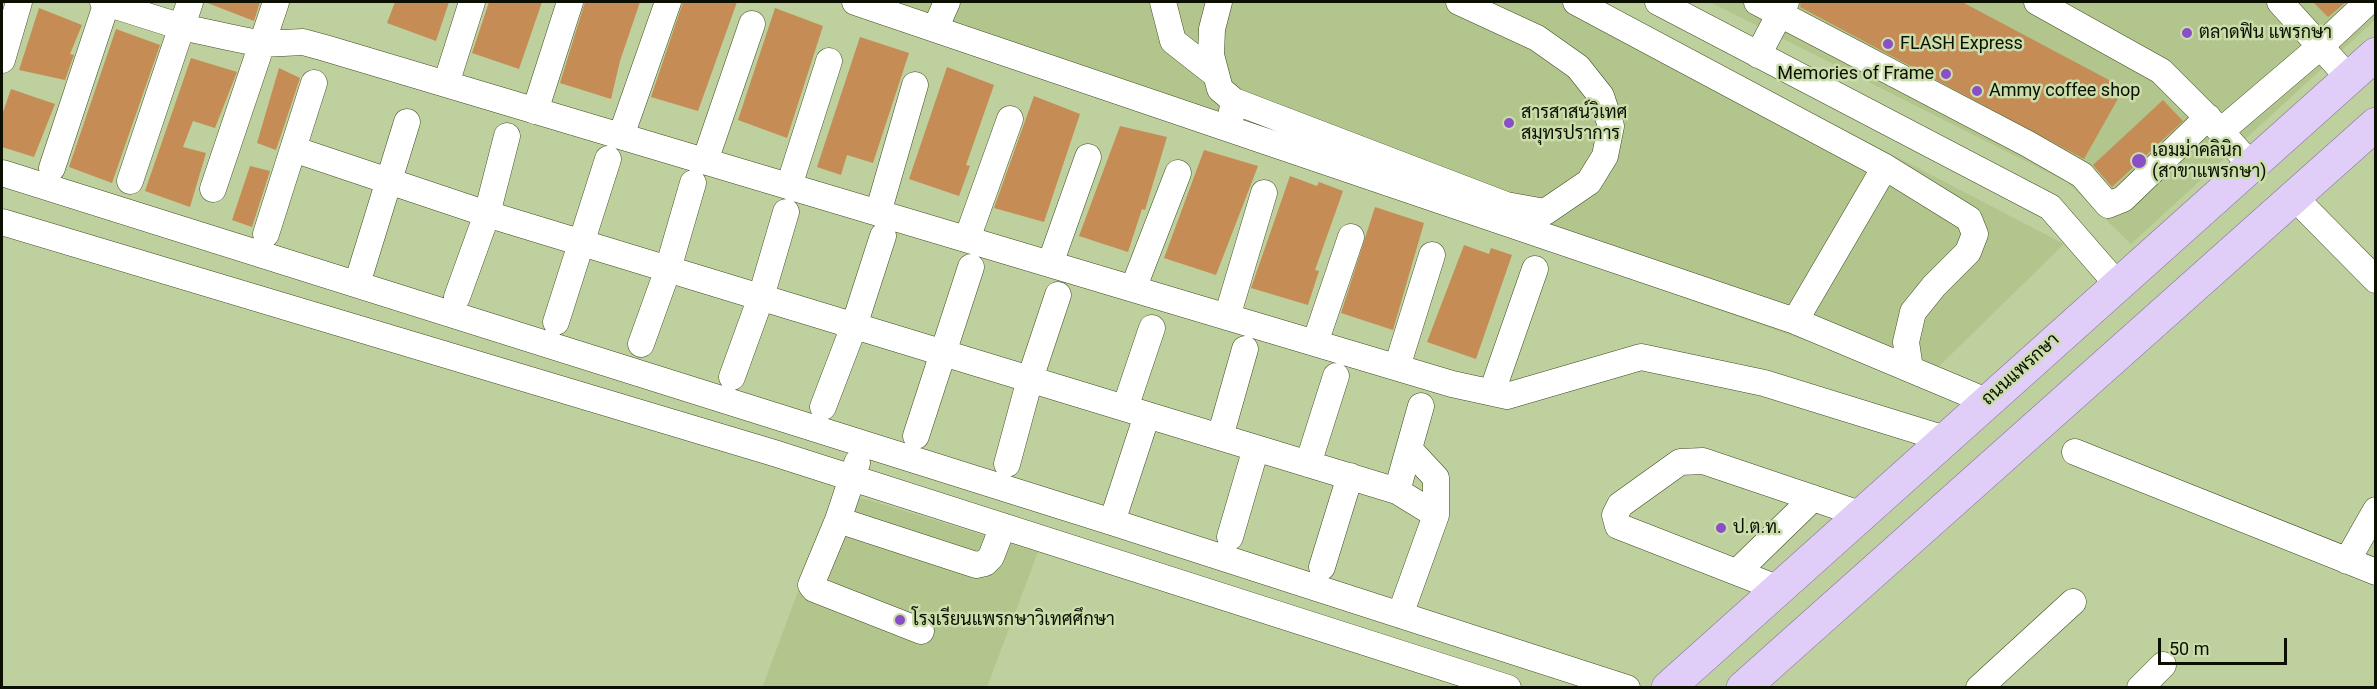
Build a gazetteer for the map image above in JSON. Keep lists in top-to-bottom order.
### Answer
{
  "streets": {
    "main road": ["ถนนแพรกษา"]
  },
  "places": [
    "ตลาดฟิน แพรกษา",
    "FLASH Express",
    "Memories of Frame",
    "Ammy coffee shop",
    "สารสาสน์วิเทศ สมุทรปราการ",
    "เอมม่าคลินิก (สาขาแพรกษา)",
    "ป.ต.ท.",
    "โรงเรียนแพรกษาวิเทศศึกษา"
  ],
  "scale_bar": "50 m"
}
